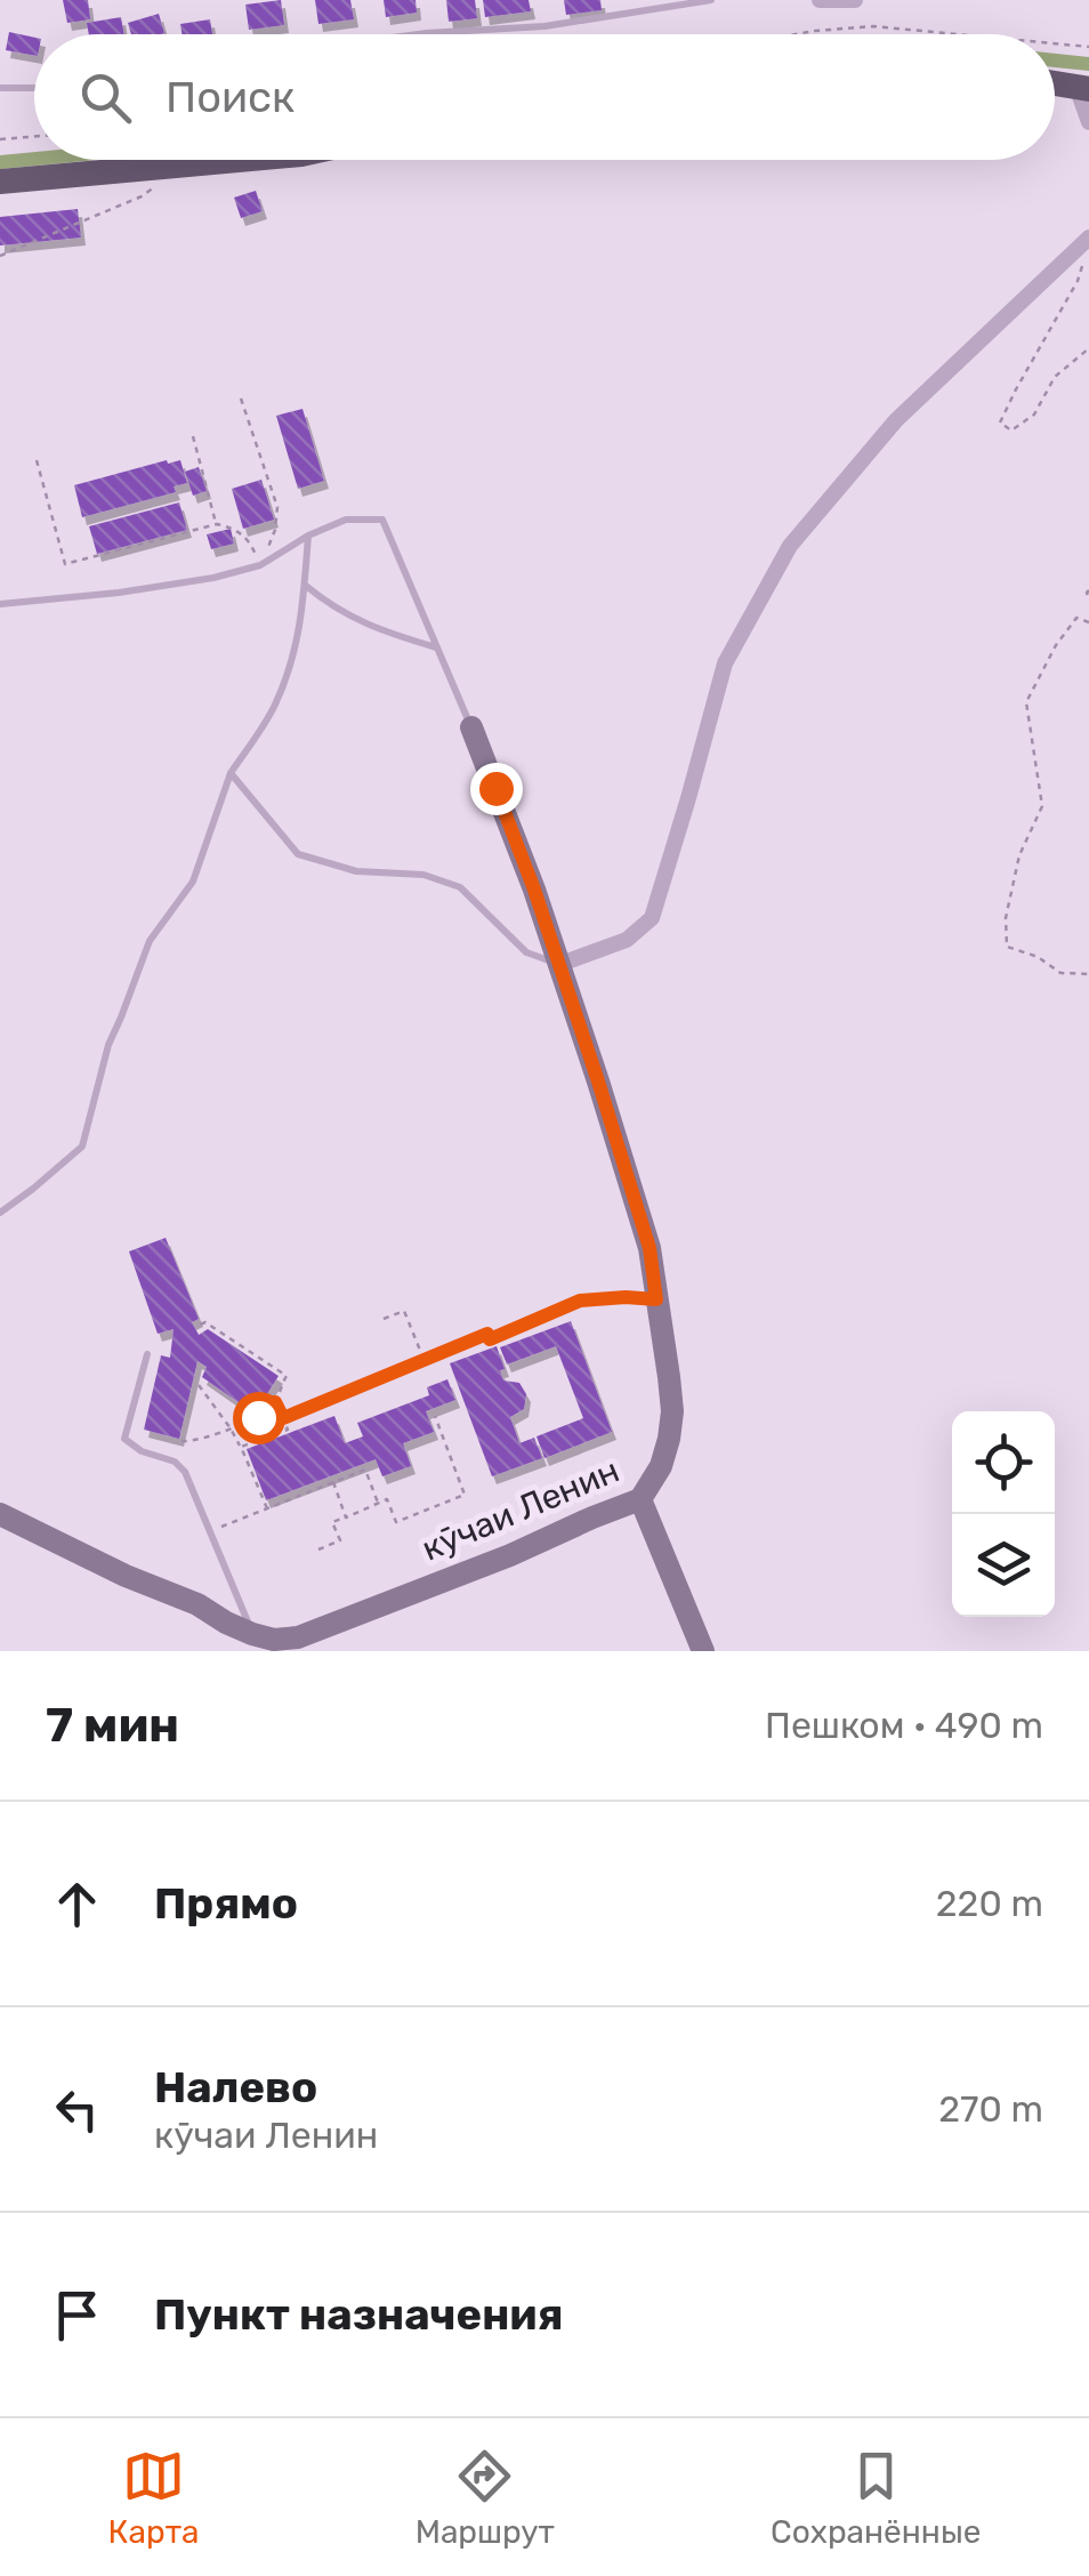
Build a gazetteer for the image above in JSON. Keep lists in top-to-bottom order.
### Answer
{
  "streets": {
    "street": ["кӯчаи Ленин"]
  },
  "page": {
    "search": "Поиск",
    "heading": ["7 мин", "Пешком · 490 m"],
    "list": [
      ["Прямо", "220 m"],
      ["Налево", "кӯчаи Ленин", "270 m"],
      "Пункт назначения"
    ],
    "nav": ["Карта", "Маршрут", "Сохранённые"]
  }
}
